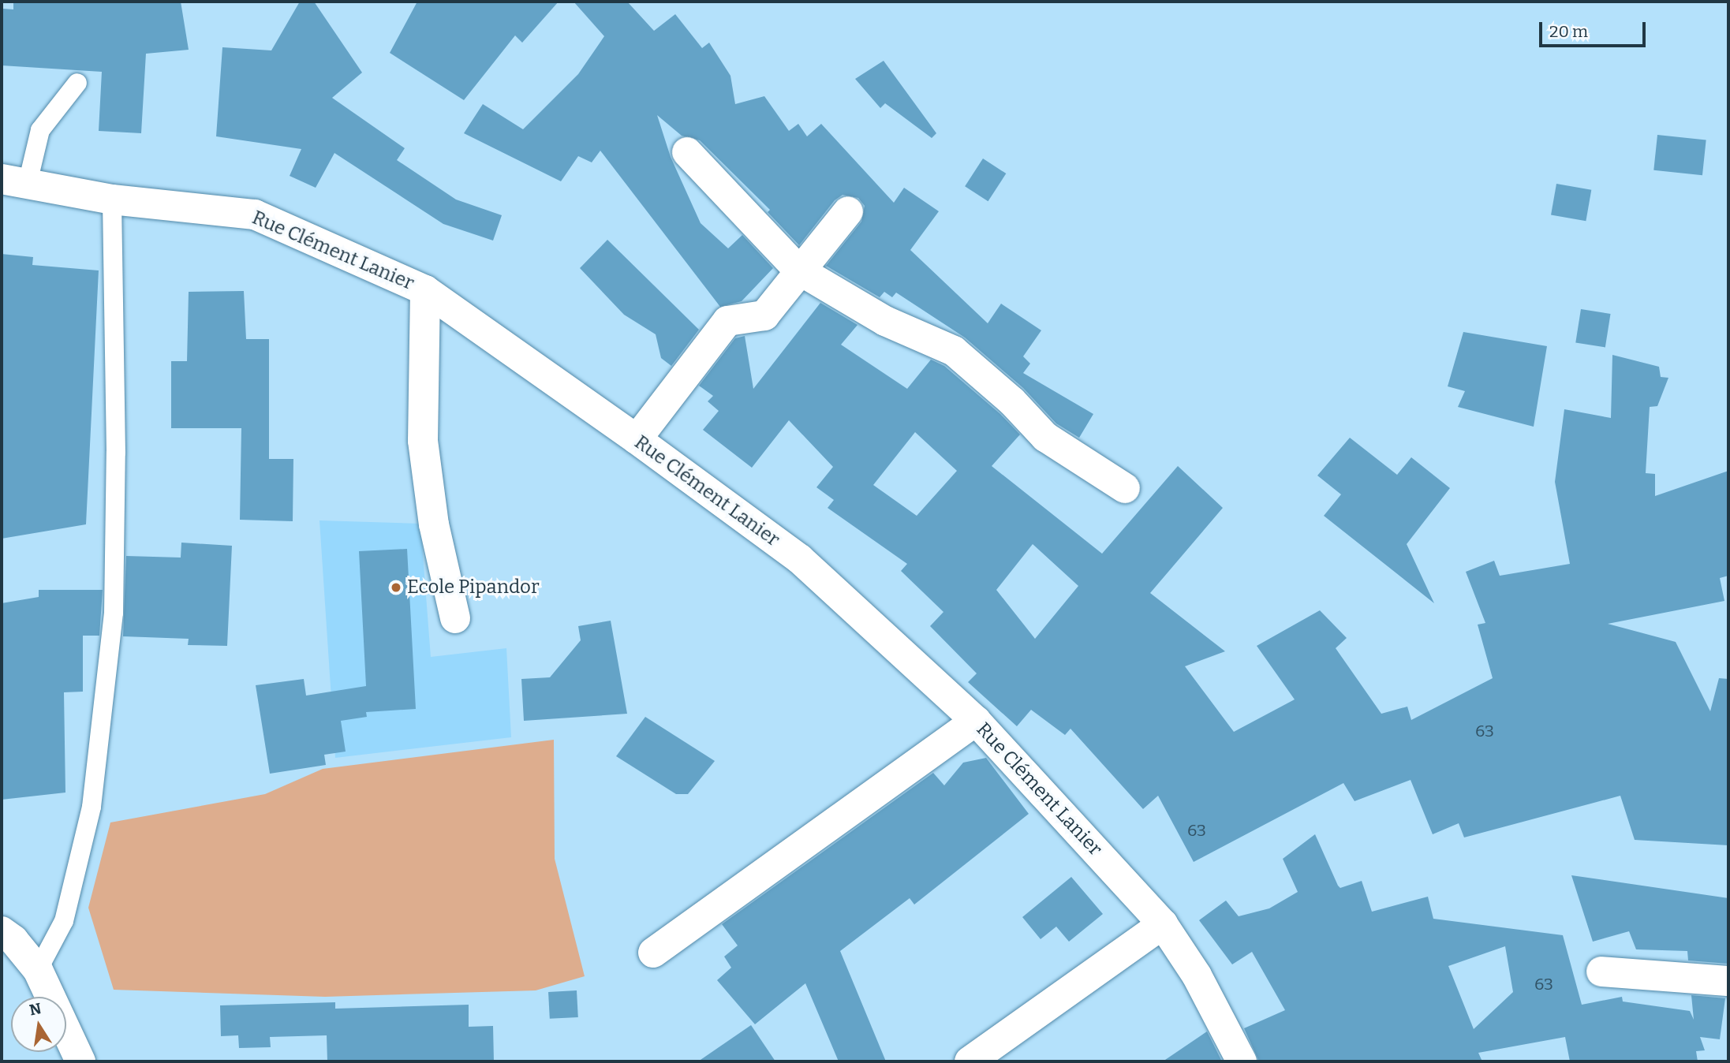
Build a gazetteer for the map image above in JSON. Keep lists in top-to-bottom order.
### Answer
{
  "streets": {
    "street": ["Rue Clément Lanier"]
  },
  "places": ["Ecole Pipandor"],
  "house_numbers": ["63", "63", "63"],
  "scale_bar": "20 m",
  "north": "top"
}
